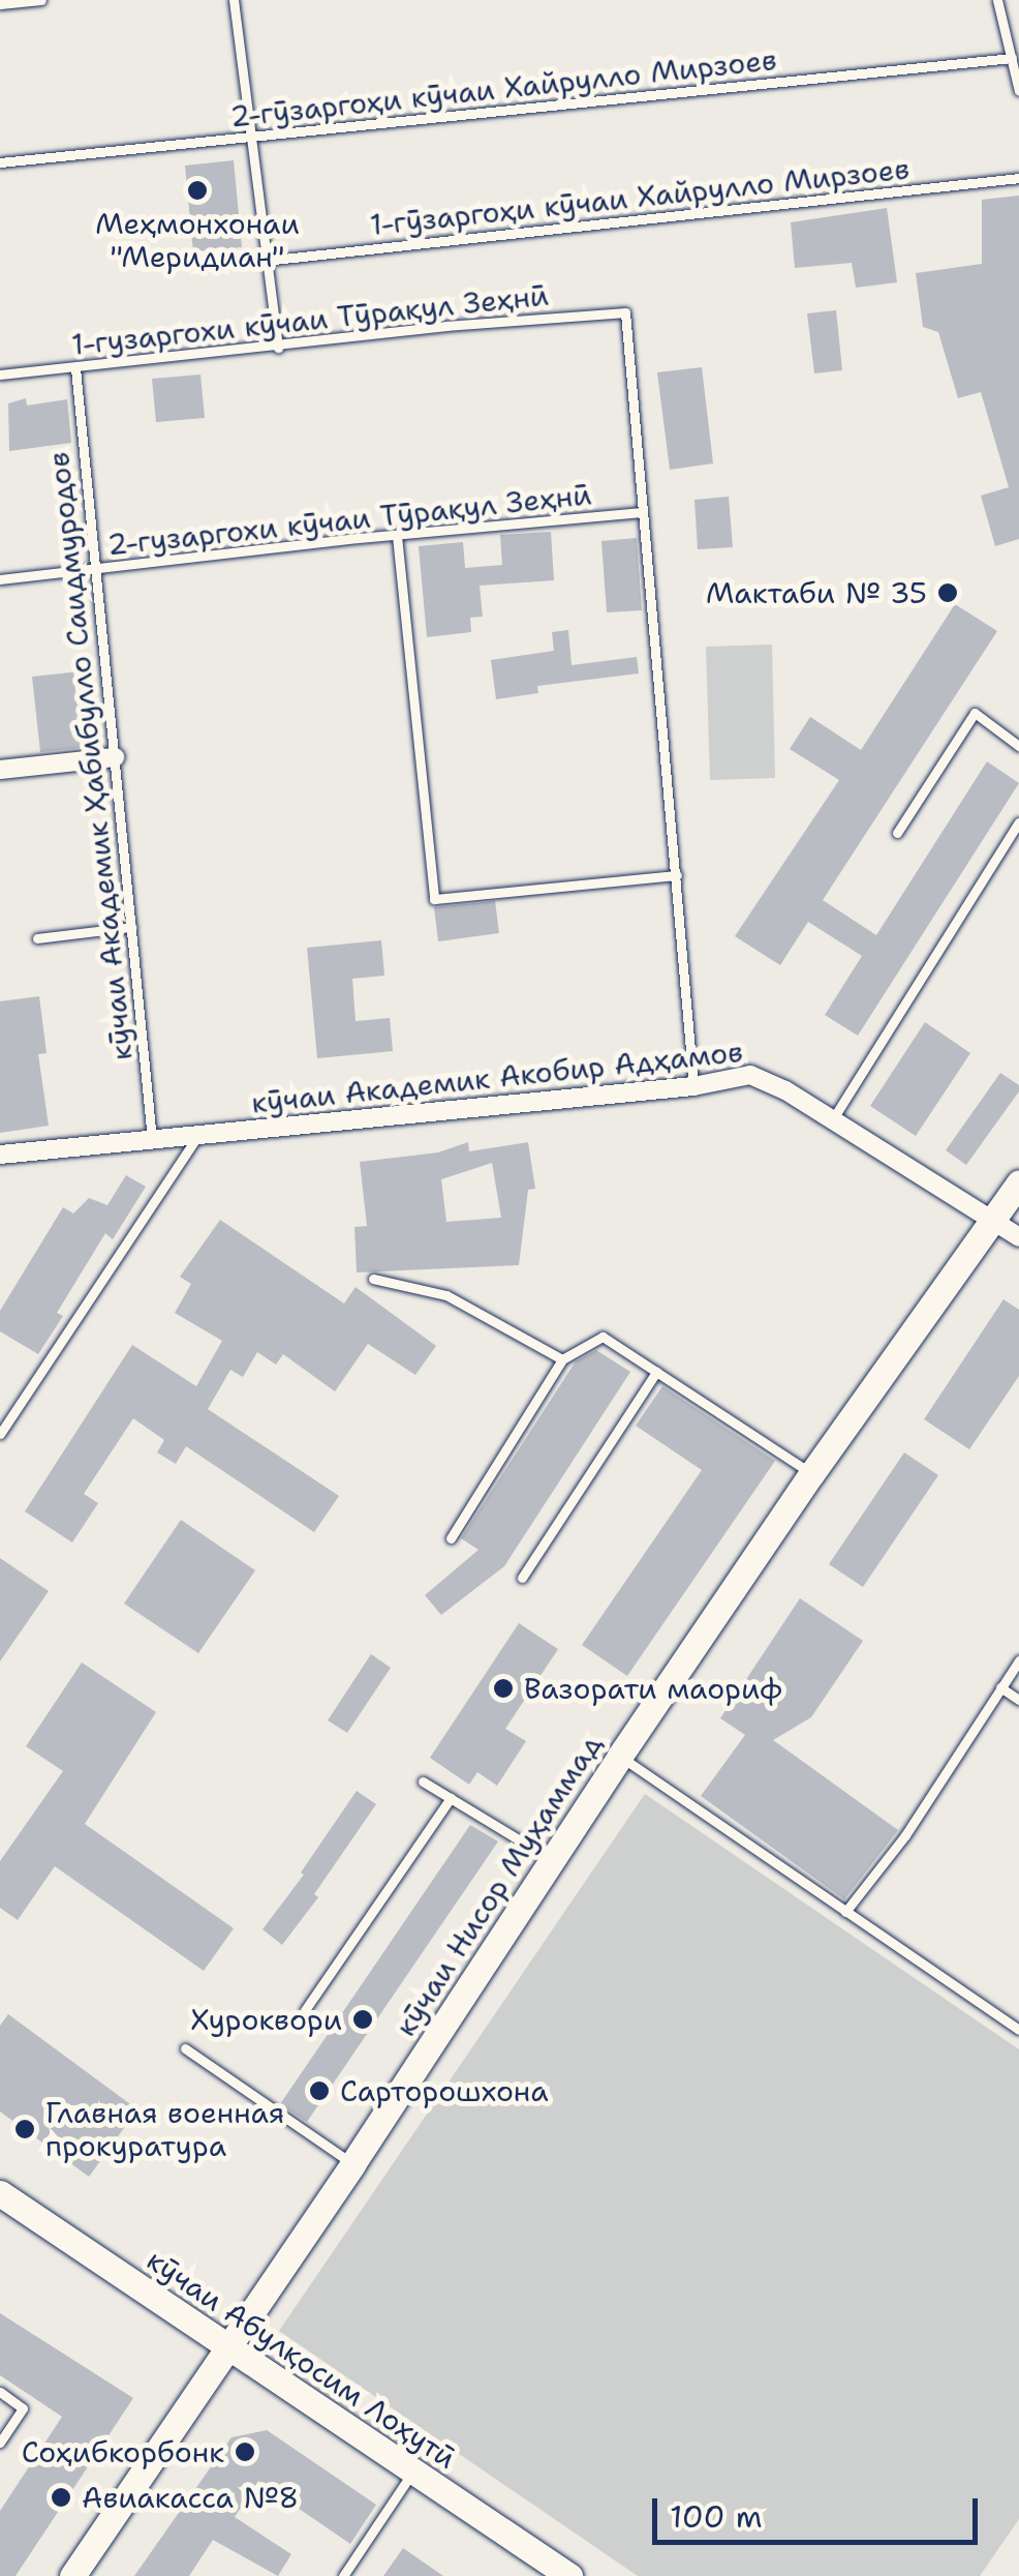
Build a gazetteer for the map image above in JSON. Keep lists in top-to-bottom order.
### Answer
{
  "streets": {
    "street": ["кӯчаи Академик Акобир Адҳамов", "кӯчаи Нисор Муҳаммад", "кӯчаи Абулқосим Лоҳутӣ"],
    "lane": [
      "2-гӯзаргоҳи кӯчаи Хайрулло Мирзоев",
      "1-гӯзаргоҳи кӯчаи Хайрулло Мирзоев",
      "1-гузаргохи кӯчаи Тӯрақул Зеҳнӣ",
      "2-гузаргохи кӯчаи Тӯрақул Зеҳнӣ",
      "кӯчаи Академик Ҳабибулло Саидмуродов"
    ]
  },
  "crossings": [
    ["1-гузаргохи кӯчаи Тӯрақул Зеҳнӣ", "2-гузаргохи кӯчаи Тӯрақул Зеҳнӣ"],
    ["1-гузаргохи кӯчаи Тӯрақул Зеҳнӣ", "кӯчаи Академик Ҳабибулло Саидмуродов"],
    ["2-гузаргохи кӯчаи Тӯрақул Зеҳнӣ", "кӯчаи Академик Ҳабибулло Саидмуродов"],
    ["кӯчаи Академик Ҳабибулло Саидмуродов", "кӯчаи Академик Акобир Адҳамов"],
    ["кӯчаи Академик Акобир Адҳамов", "кӯчаи Нисор Муҳаммад"],
    ["кӯчаи Нисор Муҳаммад", "кӯчаи Абулқосим Лоҳутӣ"]
  ],
  "places": [
    "Меҳмонхонаи \"Меридиан\"",
    "Мактаби № 35",
    "Вазорати маориф",
    "Хуроквори",
    "Сарторошхона",
    "Главная военная прокуратура",
    "Соҳибкорбонк",
    "Авиакасса №8"
  ],
  "scale_bar": "100 m"
}
